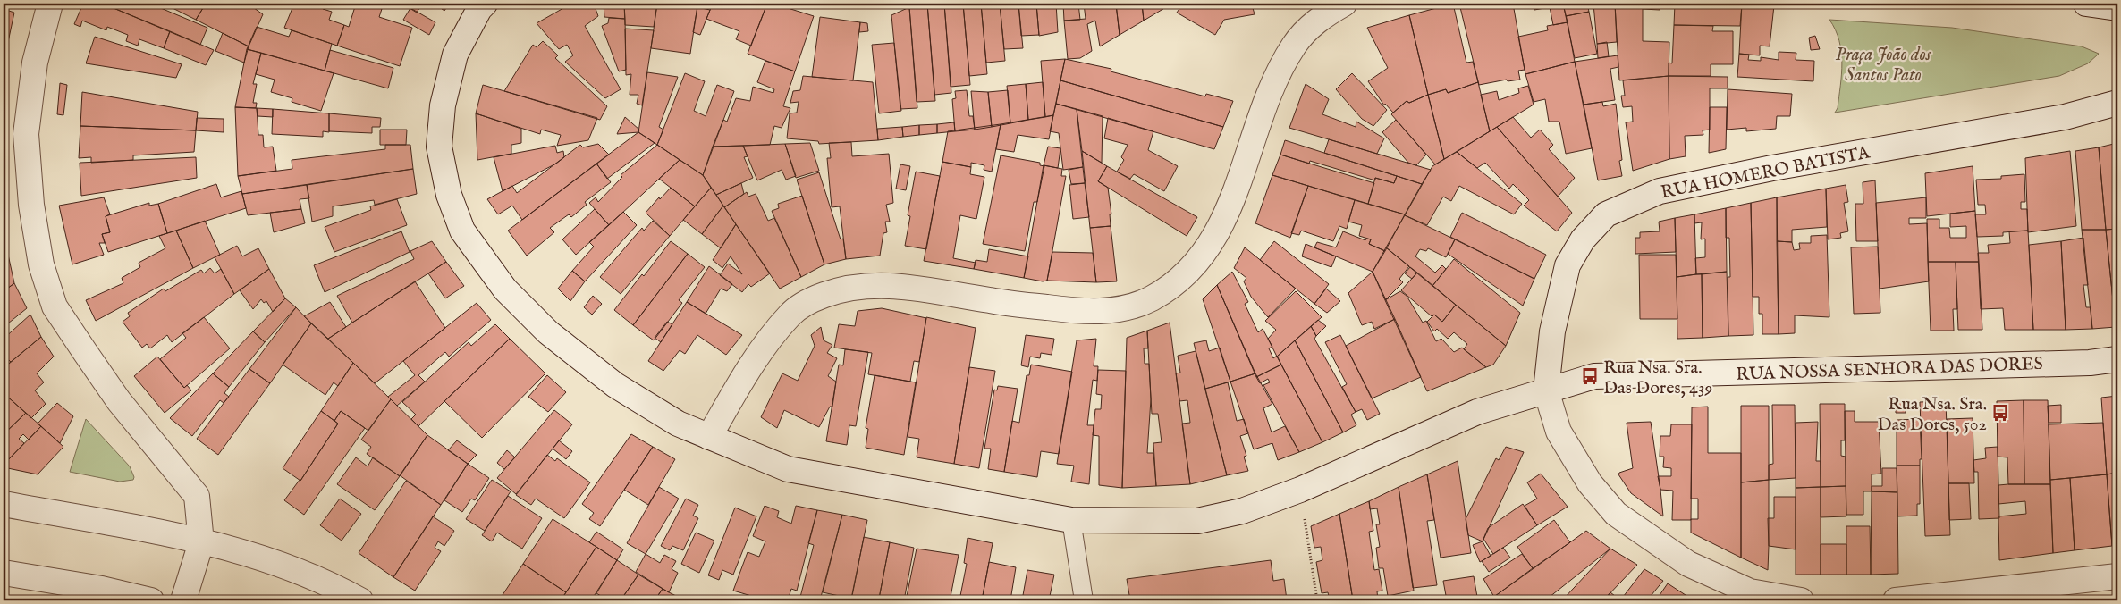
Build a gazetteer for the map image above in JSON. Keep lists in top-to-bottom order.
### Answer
{
  "streets": {
    "street": ["RUA HOMERO BATISTA", "RUA NOSSA SENHORA DAS DORES"]
  },
  "crossings": [
    ["RUA HOMERO BATISTA", "RUA NOSSA SENHORA DAS DORES"]
  ],
  "parks": ["Praça João dos Santos Pato"],
  "places": {
    "bus stop": ["Rua Nsa. Sra. Das Dores, 439", "Rua Nsa. Sra. Das Dores, 502"]
  }
}
